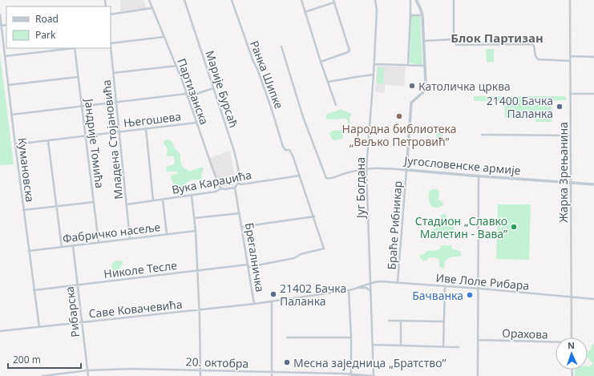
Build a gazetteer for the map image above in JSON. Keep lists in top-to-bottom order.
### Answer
{
  "streets": {
    "street": [
      "Ранка Шипке",
      "Марије Бурсаћ",
      "Партизанска",
      "Његошева",
      "Младена Стојановића",
      "Јандрије Томића",
      "Југословенске армије",
      "Кумановска",
      "Жарка Зрењанина",
      "Вука Караџића",
      "Југ Богдана",
      "Браће Рибникар",
      "Фабричко насеље",
      "Брегалничка",
      "Николе Тесле",
      "Иве Лоле Рибара",
      "Саве Ковачевића",
      "Рибарска",
      "Орахова",
      "20. октобра"
    ]
  },
  "crossings": [
    ["Ранка Шипке", "Вука Караџића"],
    ["Ранка Шипке", "Брегалничка"],
    ["Марије Бурсаћ", "Вука Караџића"],
    ["Партизанска", "Његошева"],
    ["Партизанска", "Вука Караџића"],
    ["Његошева", "Младена Стојановића"],
    ["Његошева", "Јандрије Томића"],
    ["Његошева", "Кумановска"],
    ["Младена Стојановића", "Вука Караџића"],
    ["Младена Стојановића", "Фабричко насеље"],
    ["Јандрије Томића", "Фабричко насеље"],
    ["Југословенске армије", "Жарка Зрењанина"],
    ["Југословенске армије", "Југ Богдана"],
    ["Југословенске армије", "Браће Рибникар"],
    ["Кумановска", "Фабричко насеље"],
    ["Кумановска", "Николе Тесле"],
    ["Кумановска", "Саве Ковачевића"],
    ["Жарка Зрењанина", "Иве Лоле Рибара"],
    ["Вука Караџића", "Брегалничка"],
    ["Југ Богдана", "Иве Лоле Рибара"],
    ["Југ Богдана", "20. октобра"],
    ["Браће Рибникар", "Иве Лоле Рибара"],
    ["Фабричко насеље", "Рибарска"],
    ["Брегалничка", "Николе Тесле"],
    ["Брегалничка", "Саве Ковачевића"],
    ["Николе Тесле", "Рибарска"],
    ["Иве Лоле Рибара", "Саве Ковачевића"],
    ["Саве Ковачевића", "Рибарска"],
    ["Рибарска", "20. октобра"]
  ],
  "districts": ["Блок Партизан"],
  "places": [
    "Католичка црква",
    "21400 Бачка Паланка",
    "Народна библиотека „Вељко Петровић”",
    "Стадион „Славко Малетин - Вава”",
    "21402 Бачка Паланка",
    "Бачванка",
    "Месна заједница „Братство”"
  ],
  "legend": ["Road", "Park"],
  "scale_bar": "200 m",
  "north": "top"
}
